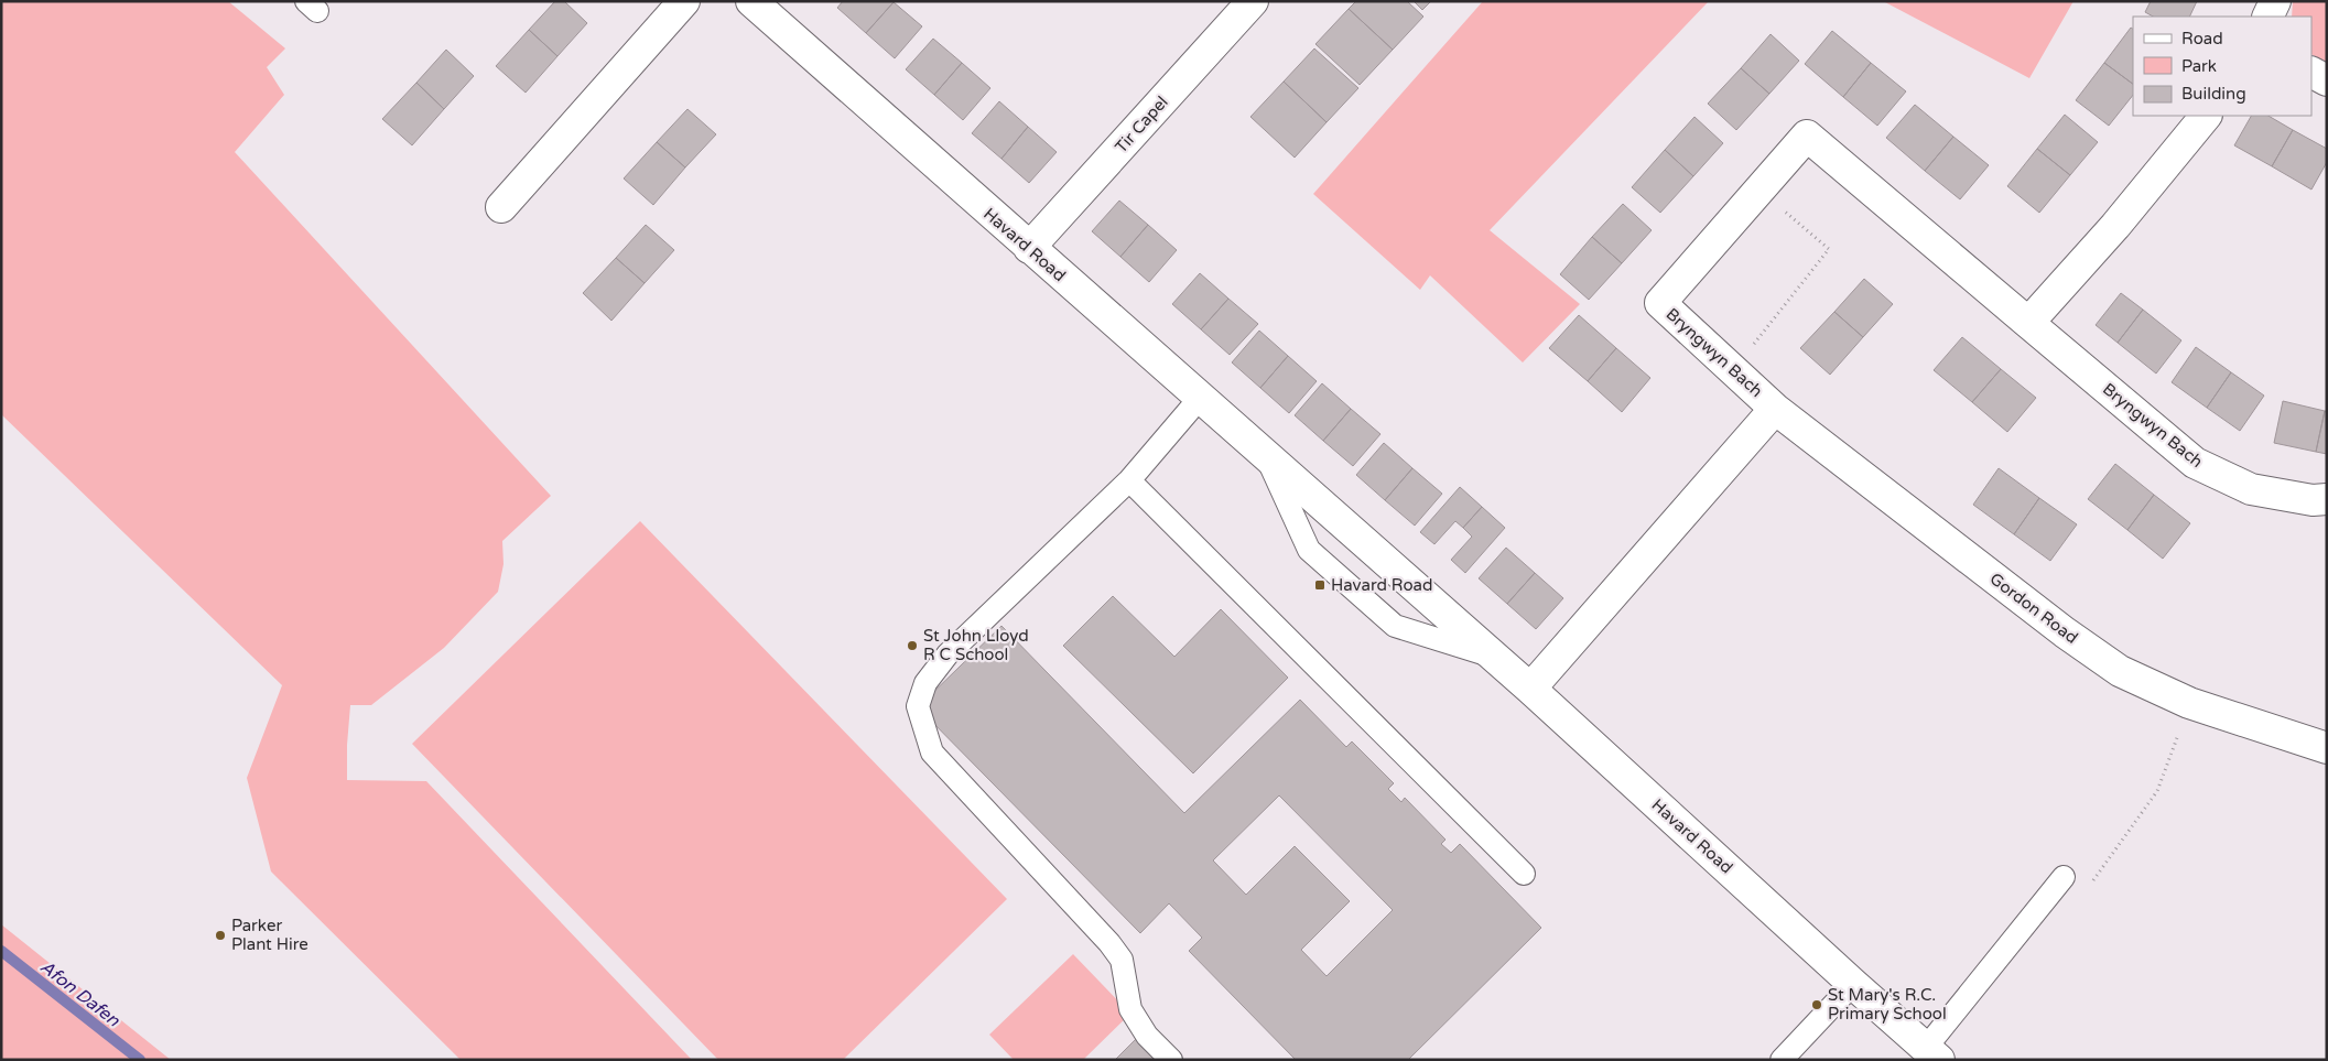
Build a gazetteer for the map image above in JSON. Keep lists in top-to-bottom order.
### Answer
{
  "streets": {
    "street": [
      "Tir Capel",
      "Havard Road",
      "Bryngwyn Bach",
      "Gordon Road"
    ]
  },
  "crossings": [
    ["Tir Capel", "Havard Road"],
    ["Havard Road", "Bryngwyn Bach"],
    ["Bryngwyn Bach", "Gordon Road"]
  ],
  "water": ["Afon Dafen"],
  "places": {
    "transit": ["Havard Road"],
    "other": ["St John Lloyd R C School", "Parker Plant Hire", "St Mary's R.C. Primary School"]
  },
  "legend": ["Road", "Park", "Building"]
}
